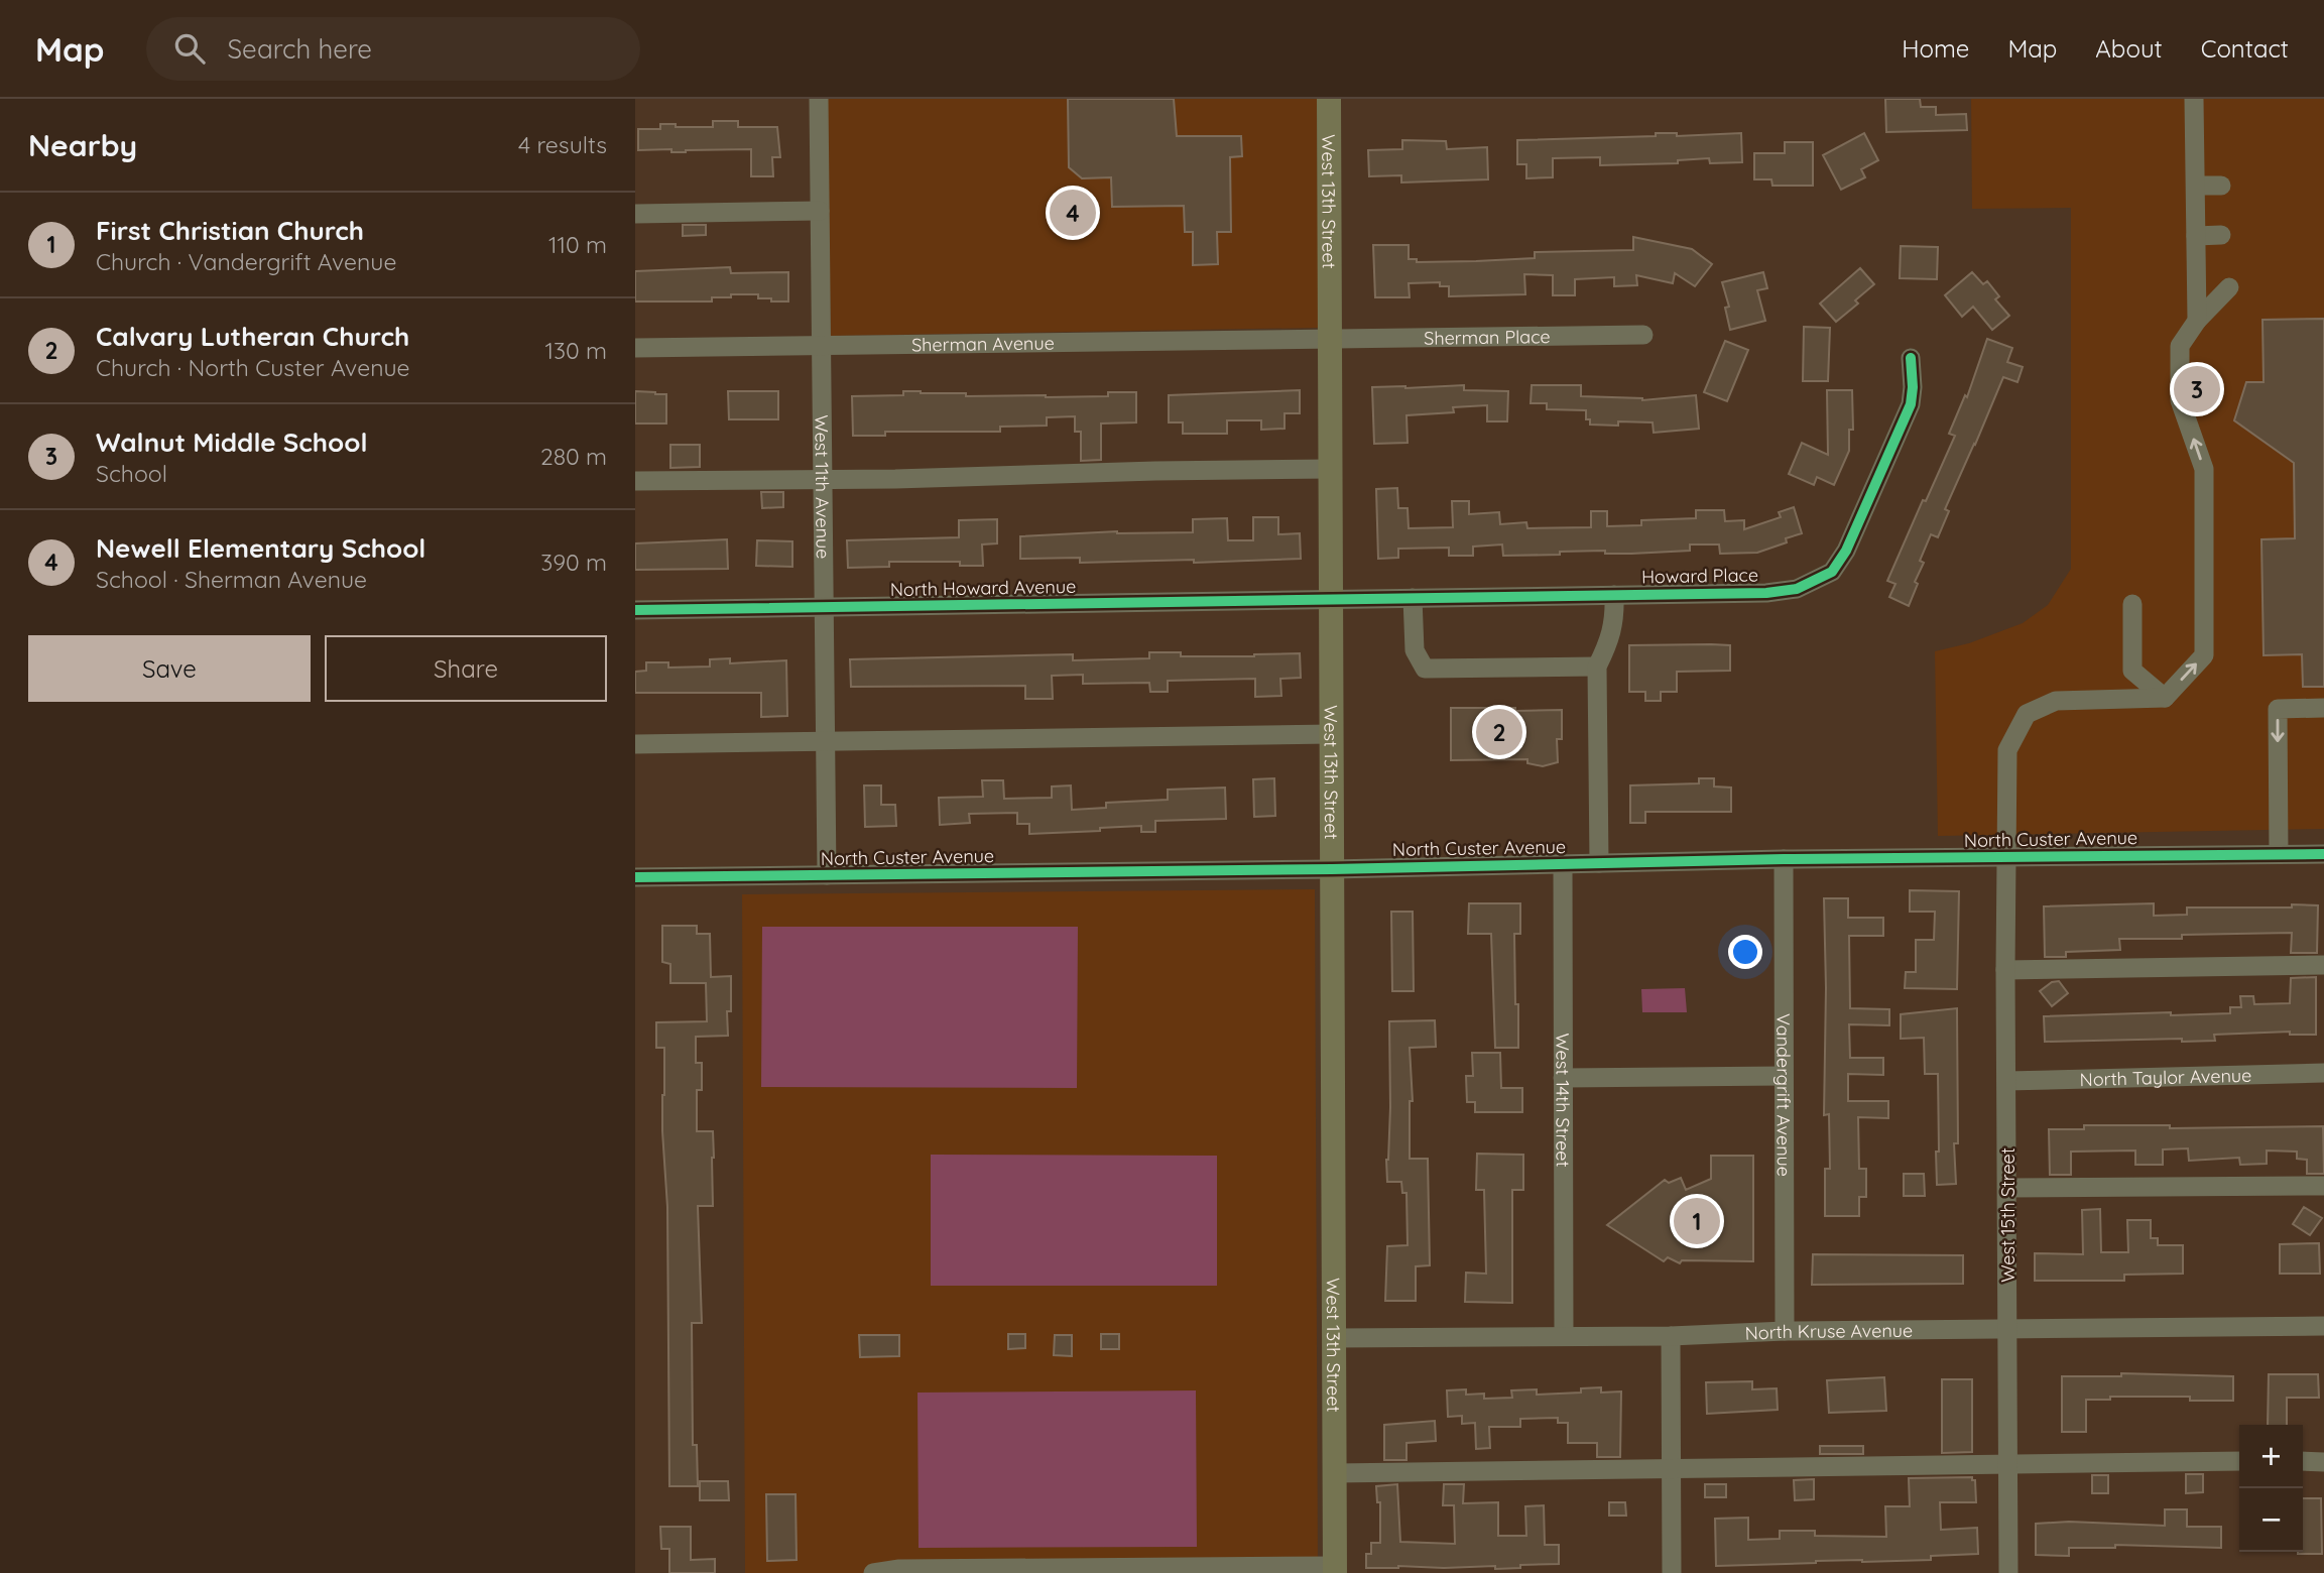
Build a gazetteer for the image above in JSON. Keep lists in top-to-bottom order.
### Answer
{
  "streets": {
    "main road": ["West 13th Street"],
    "street": [
      "Sherman Place",
      "Sherman Avenue",
      "West 11th Avenue",
      "Howard Place",
      "North Howard Avenue",
      "North Custer Avenue",
      "North Taylor Avenue",
      "Vandergrift Avenue",
      "West 14th Street",
      "West 15th Street",
      "North Kruse Avenue"
    ]
  },
  "crossings": [
    ["West 13th Street", "Sherman Place"],
    ["West 13th Street", "Sherman Avenue"],
    ["West 13th Street", "Howard Place"],
    ["West 13th Street", "North Howard Avenue"],
    ["West 13th Street", "North Custer Avenue"],
    ["West 13th Street", "North Kruse Avenue"],
    ["Sherman Place", "Sherman Avenue"],
    ["Sherman Avenue", "West 11th Avenue"],
    ["West 11th Avenue", "North Howard Avenue"],
    ["West 11th Avenue", "North Custer Avenue"],
    ["Howard Place", "North Howard Avenue"],
    ["North Custer Avenue", "Vandergrift Avenue"],
    ["North Custer Avenue", "West 14th Street"],
    ["North Custer Avenue", "West 15th Street"],
    ["North Taylor Avenue", "West 15th Street"],
    ["Vandergrift Avenue", "North Kruse Avenue"],
    ["West 14th Street", "North Kruse Avenue"],
    ["West 15th Street", "North Kruse Avenue"]
  ],
  "page": {
    "header": "Map",
    "search": "Search here",
    "nav": [
      "Home",
      "Map",
      "About",
      "Contact"
    ],
    "heading": ["Nearby", "4 results"],
    "pins": [
      "4",
      "3",
      "2",
      "1"
    ],
    "list": [
      {
        "mark": "1",
        "name": "First Christian Church",
        "note": "Church · Vandergrift Avenue",
        "value": "110 m"
      },
      {
        "mark": "2",
        "name": "Calvary Lutheran Church",
        "note": "Church · North Custer Avenue",
        "value": "130 m"
      },
      {
        "mark": "3",
        "name": "Walnut Middle School",
        "note": "School",
        "value": "280 m"
      },
      {
        "mark": "4",
        "name": "Newell Elementary School",
        "note": "School · Sherman Avenue",
        "value": "390 m"
      }
    ],
    "buttons": ["Save", "Share"],
    "map_buttons": ["+", "−"]
  }
}
